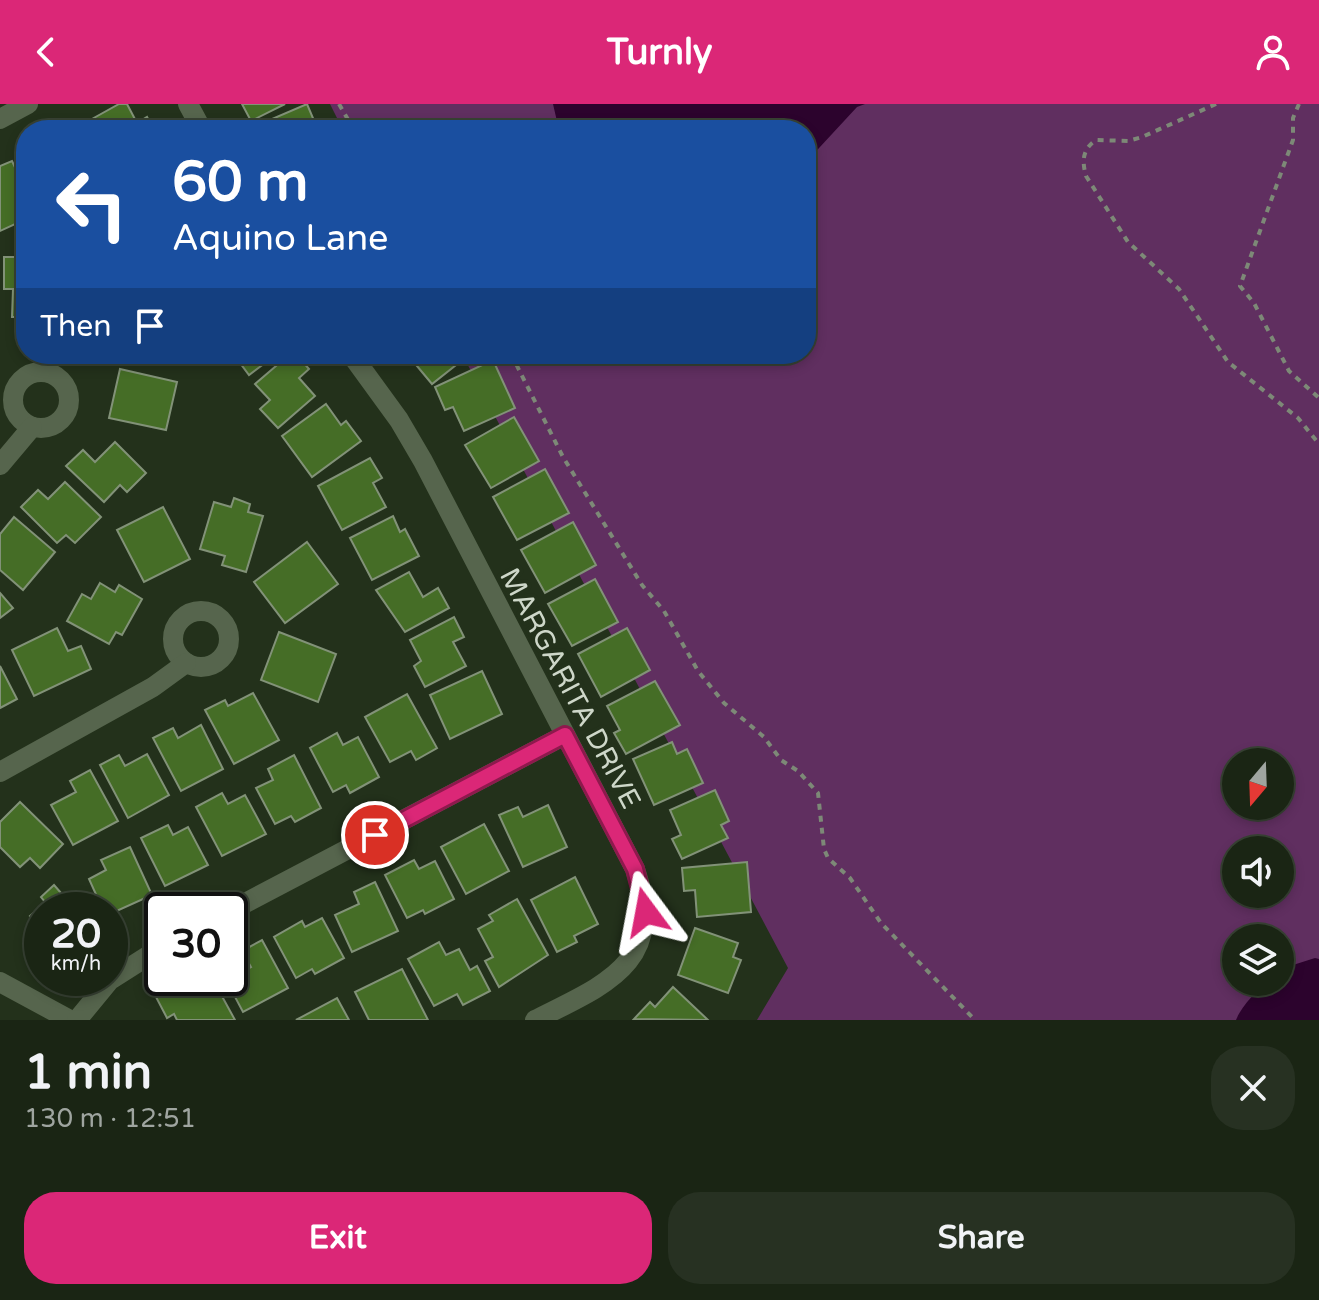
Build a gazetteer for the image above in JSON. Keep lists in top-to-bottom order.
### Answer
{
  "streets": {
    "street": ["MARGARITA DRIVE"]
  },
  "north": "bottom",
  "page": {
    "header": "Turnly",
    "turn": ["60 m", "Aquino Lane"],
    "then": "Then",
    "speed": "20 km/h",
    "limit": "30",
    "heading": ["1 min", "130 m · 12:51"],
    "buttons": ["Exit", "Share"]
  }
}
